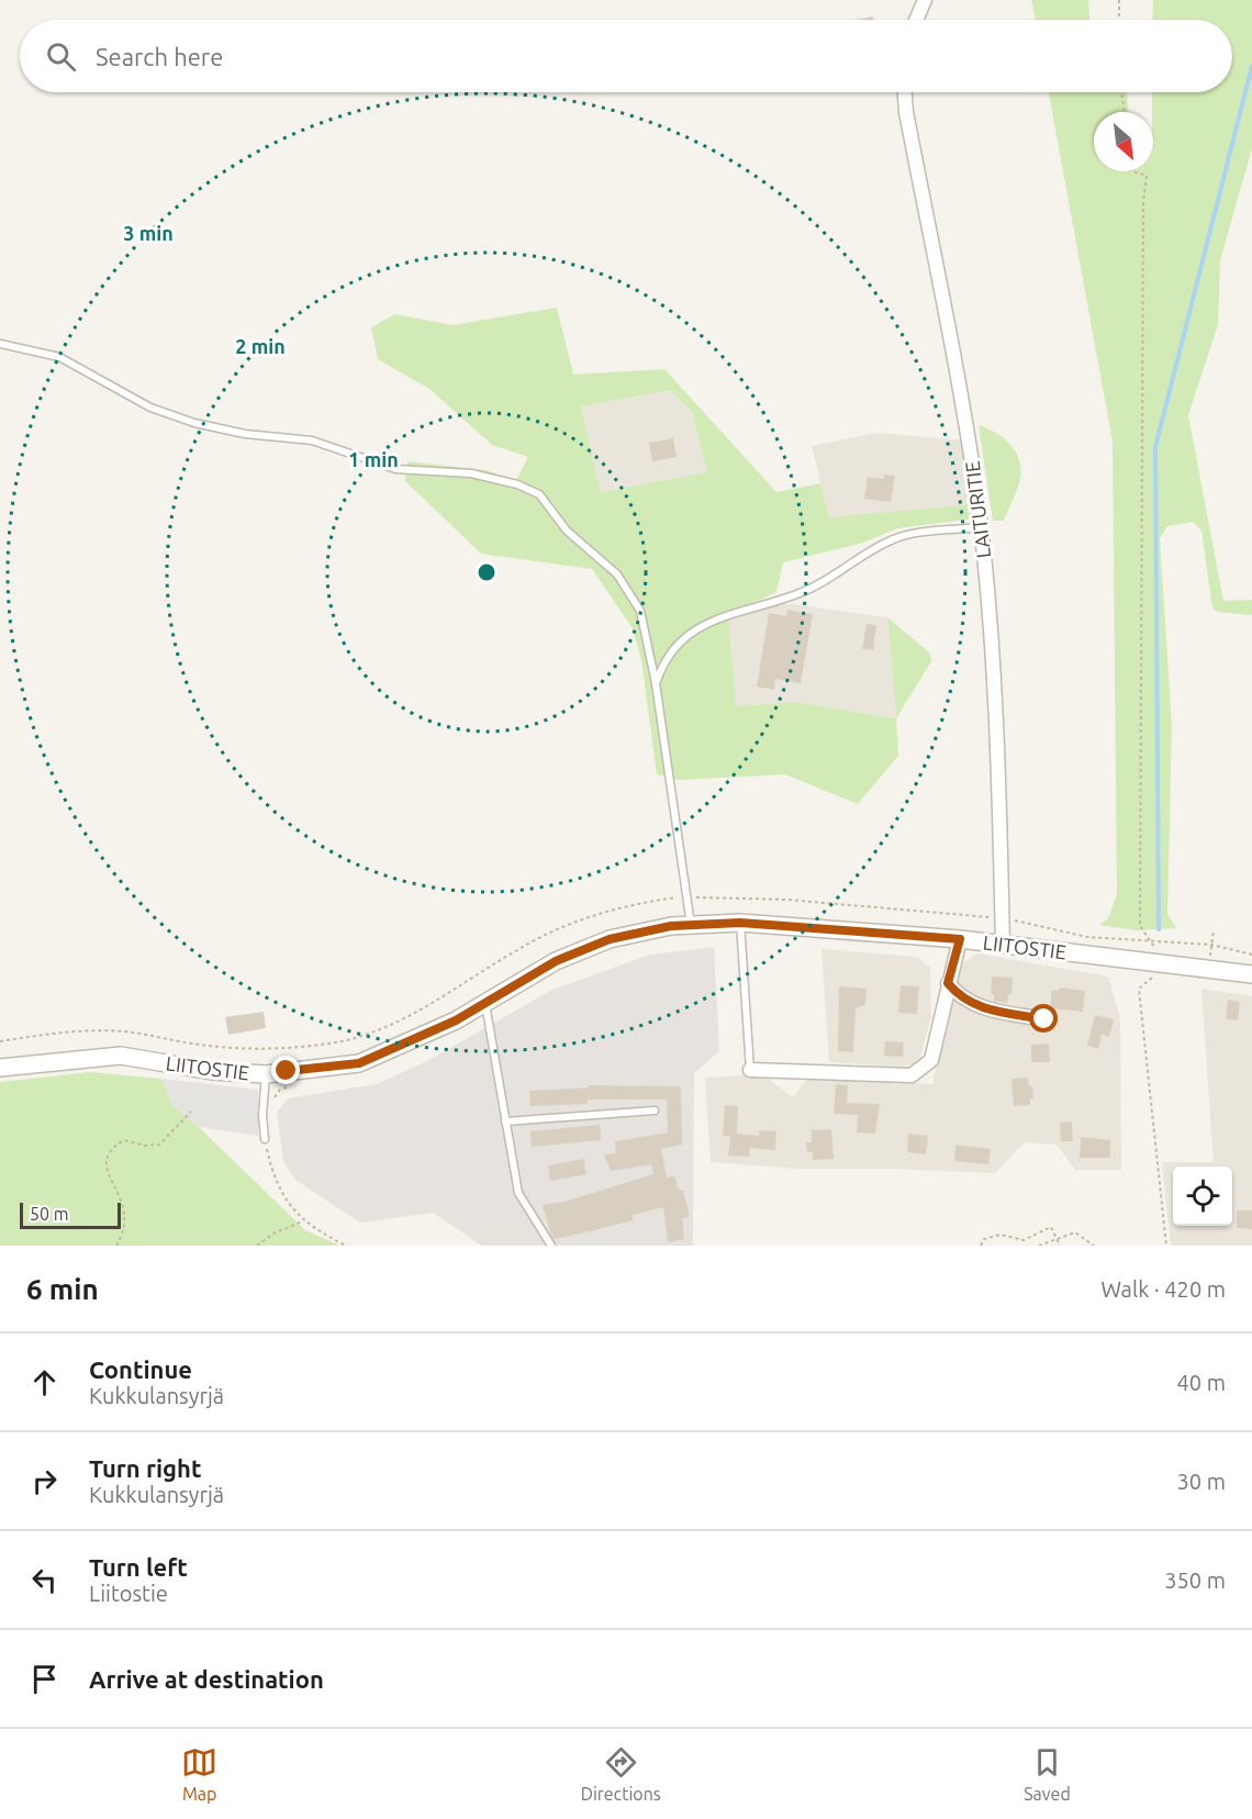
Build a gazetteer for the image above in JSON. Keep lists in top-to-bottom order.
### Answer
{
  "streets": {
    "street": ["LAITURITIE", "LIITOSTIE"]
  },
  "crossings": [
    ["LAITURITIE", "LIITOSTIE"]
  ],
  "scale_bar": "50 m",
  "north": "bottom right",
  "page": {
    "search": "Search here",
    "scale": "50 m",
    "heading": ["6 min", "Walk · 420 m"],
    "list": [
      ["Continue", "Kukkulansyrjä", "40 m"],
      ["Turn right", "Kukkulansyrjä", "30 m"],
      ["Turn left", "Liitostie", "350 m"],
      "Arrive at destination"
    ],
    "nav": ["Map", "Directions", "Saved"]
  },
  "rings": ["3 min", "2 min", "1 min"]
}
